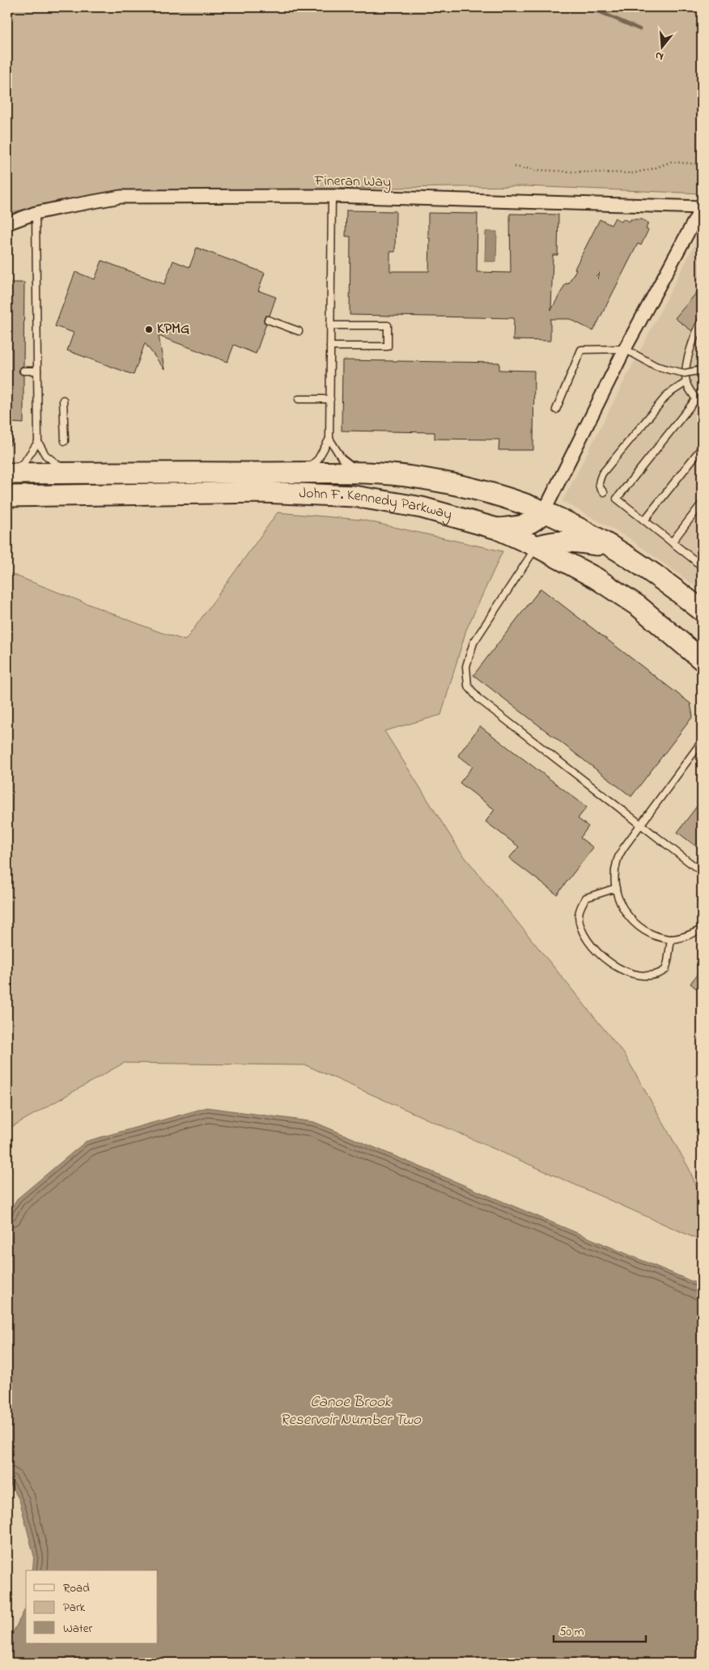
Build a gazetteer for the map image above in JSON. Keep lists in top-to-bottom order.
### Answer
{
  "streets": {
    "main road": ["John F. Kennedy Parkway"],
    "street": ["Fineran Way"]
  },
  "water": ["Canoe Brook Reservoir Number Two"],
  "places": ["KPMG"],
  "house_numbers": ["1"],
  "legend": ["Road", "Park", "Water"],
  "scale_bar": "50 m",
  "north": "bottom"
}
